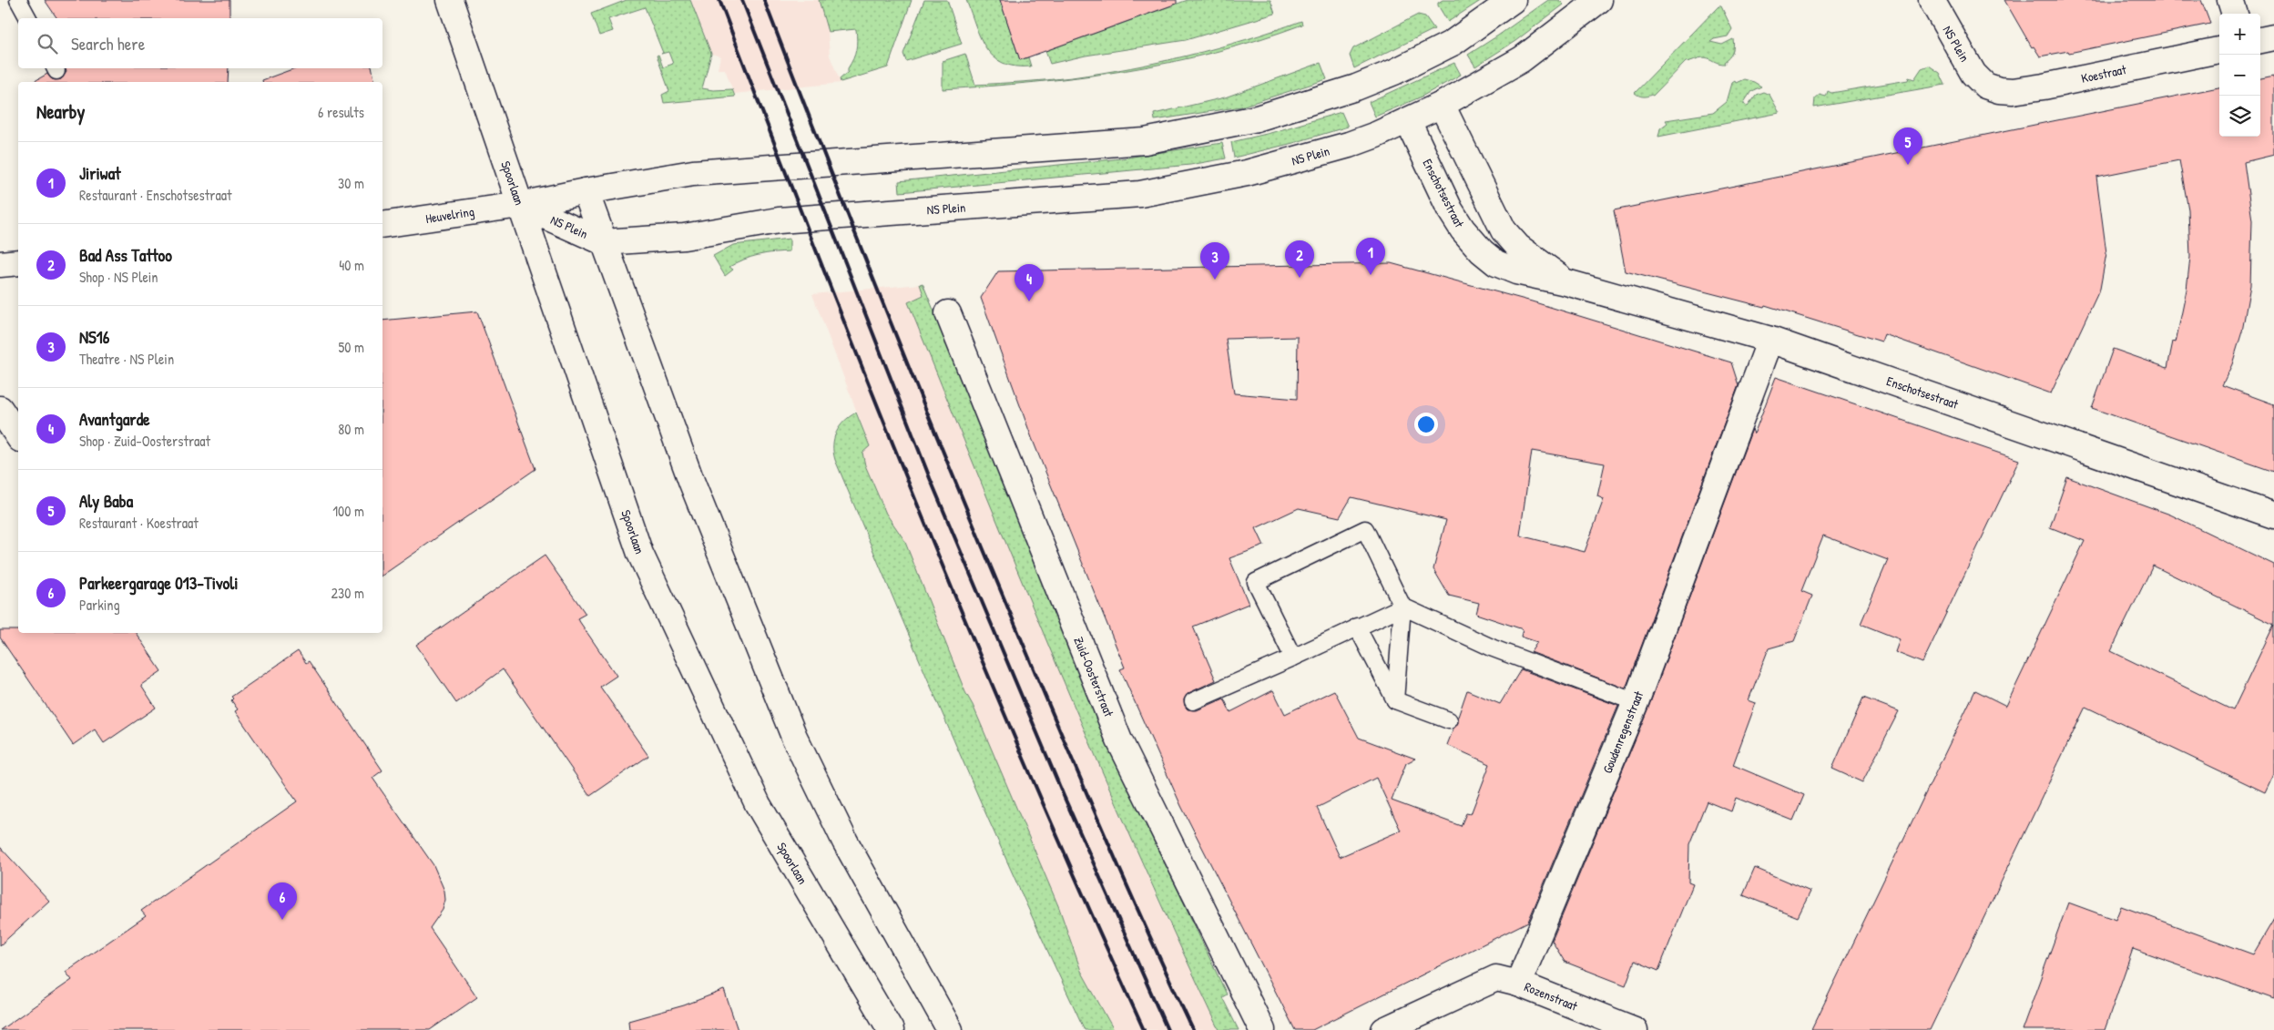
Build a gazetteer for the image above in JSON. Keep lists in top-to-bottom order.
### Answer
{
  "streets": {
    "street": [
      "NS Plein",
      "Koestraat",
      "Spoorlaan",
      "Enschotsestraat",
      "Heuvelring",
      "Zuid-Oosterstraat",
      "Goudenregenstraat",
      "Rozenstraat"
    ]
  },
  "crossings": [
    ["NS Plein", "Koestraat"],
    ["NS Plein", "Spoorlaan"],
    ["NS Plein", "Enschotsestraat"],
    ["NS Plein", "Heuvelring"],
    ["Spoorlaan", "Heuvelring"],
    ["Enschotsestraat", "Goudenregenstraat"],
    ["Goudenregenstraat", "Rozenstraat"]
  ],
  "page": {
    "map_buttons": ["+", "−"],
    "search": "Search here",
    "heading": ["Nearby", "6 results"],
    "pins": [
      "5",
      "1",
      "2",
      "3",
      "4",
      "6"
    ],
    "list": [
      {
        "mark": "1",
        "name": "Jiriwat",
        "note": "Restaurant · Enschotsestraat",
        "value": "30 m"
      },
      {
        "mark": "2",
        "name": "Bad Ass Tattoo",
        "note": "Shop · NS Plein",
        "value": "40 m"
      },
      {
        "mark": "3",
        "name": "NS16",
        "note": "Theatre · NS Plein",
        "value": "50 m"
      },
      {
        "mark": "4",
        "name": "Avantgarde",
        "note": "Shop · Zuid-Oosterstraat",
        "value": "80 m"
      },
      {
        "mark": "5",
        "name": "Aly Baba",
        "note": "Restaurant · Koestraat",
        "value": "100 m"
      },
      {
        "mark": "6",
        "name": "Parkeergarage 013-Tivoli",
        "note": "Parking",
        "value": "230 m"
      }
    ]
  }
}
